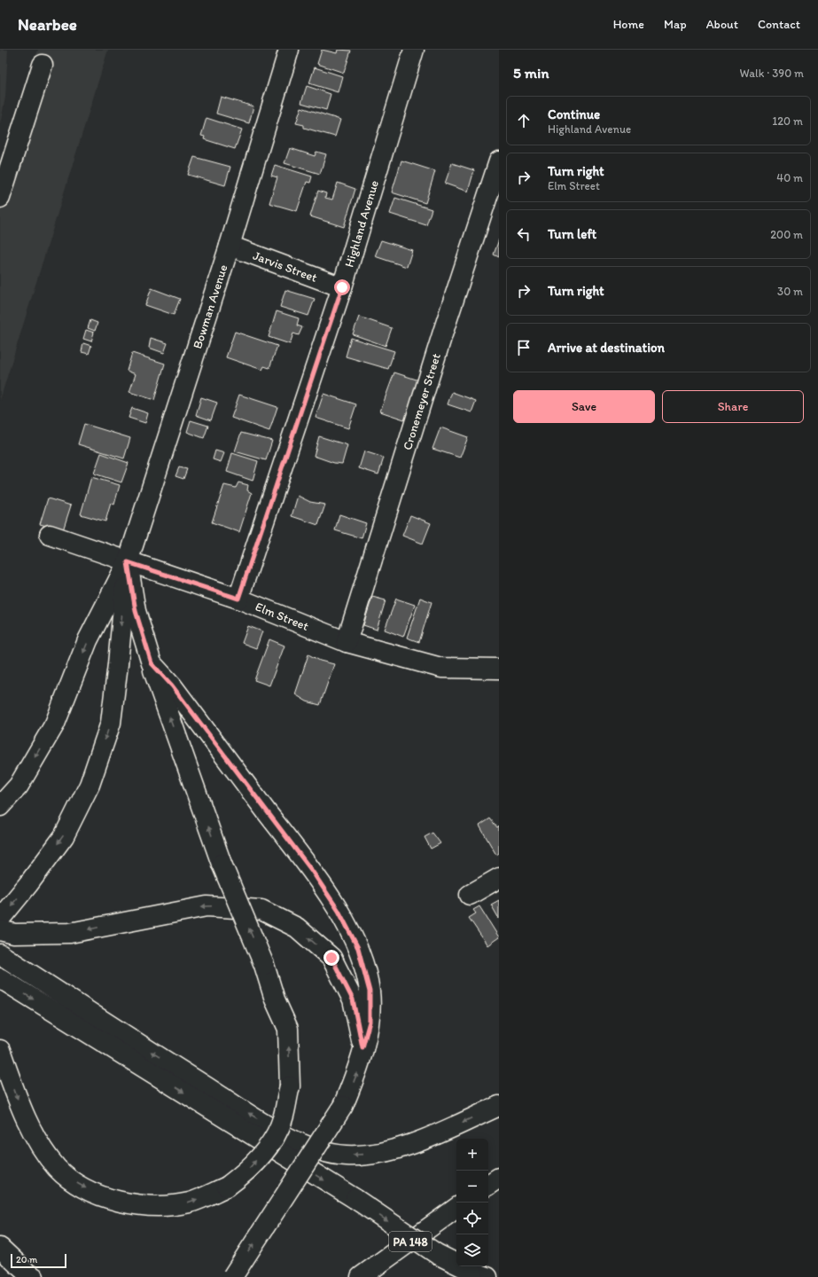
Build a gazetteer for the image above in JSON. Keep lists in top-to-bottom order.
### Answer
{
  "streets": {
    "main road": [
      "Highland Avenue",
      "Jarvis Street",
      "Bowman Avenue",
      "Cronemeyer Street",
      "Elm Street",
      "PA 148"
    ]
  },
  "crossings": [
    ["Highland Avenue", "Jarvis Street"],
    ["Highland Avenue", "Elm Street"],
    ["Jarvis Street", "Bowman Avenue"],
    ["Bowman Avenue", "Elm Street"],
    ["Cronemeyer Street", "Elm Street"]
  ],
  "scale_bar": "20 m",
  "page": {
    "header": "Nearbee",
    "nav": [
      "Home",
      "Map",
      "About",
      "Contact"
    ],
    "heading": ["5 min", "Walk · 390 m"],
    "list": [
      ["Continue", "Highland Avenue", "120 m"],
      ["Turn right", "Elm Street", "40 m"],
      ["Turn left", "200 m"],
      ["Turn right", "30 m"],
      "Arrive at destination"
    ],
    "buttons": ["Save", "Share"],
    "map_buttons": ["+", "−"],
    "scale": "20 m"
  }
}
